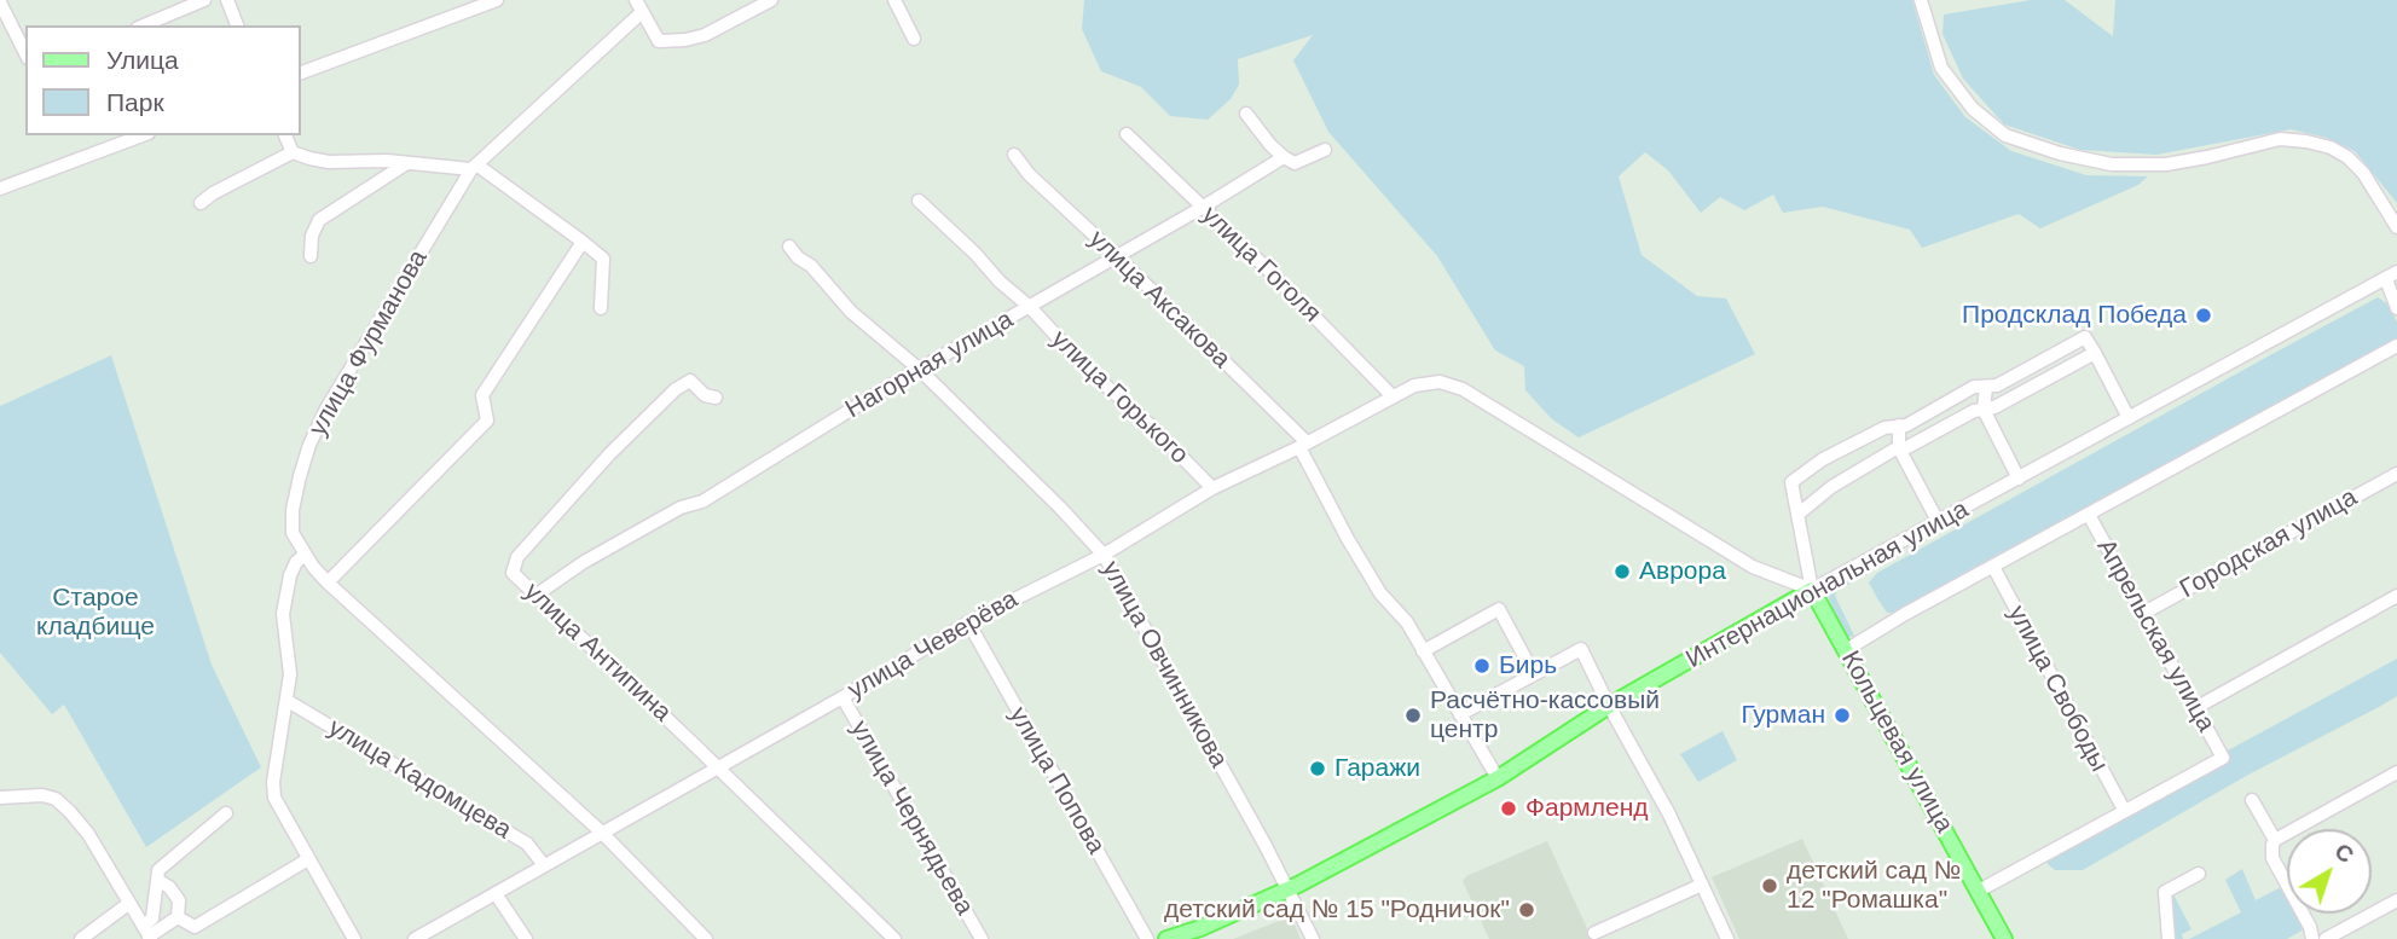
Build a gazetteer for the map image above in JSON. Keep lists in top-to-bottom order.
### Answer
{
  "streets": {
    "main road": ["Интернациональная улица", "Кольцевая улица"],
    "street": [
      "улица Гоголя",
      "улица Аксакова",
      "улица Фурманова",
      "Нагорная улица",
      "улица Горького",
      "Городская улица",
      "Апрельская улица",
      "улица Чеверёва",
      "улица Антипина",
      "улица Овчинникова",
      "улица Свободы",
      "улица Кадомцева",
      "улица Попова",
      "улица Чернядьева"
    ]
  },
  "crossings": [
    ["улица Гоголя", "Нагорная улица"],
    ["улица Гоголя", "улица Чеверёва"],
    ["улица Аксакова", "Нагорная улица"],
    ["улица Аксакова", "Интернациональная улица"],
    ["улица Аксакова", "улица Чеверёва"],
    ["улица Фурманова", "улица Чеверёва"],
    ["Нагорная улица", "улица Горького"],
    ["Нагорная улица", "улица Антипина"],
    ["Нагорная улица", "улица Овчинникова"],
    ["улица Горького", "улица Чеверёва"],
    ["Городская улица", "Апрельская улица"],
    ["Интернациональная улица", "улица Чеверёва"],
    ["Интернациональная улица", "улица Овчинникова"],
    ["Интернациональная улица", "Кольцевая улица"],
    ["Апрельская улица", "улица Свободы"],
    ["улица Чеверёва", "улица Антипина"],
    ["улица Чеверёва", "улица Овчинникова"],
    ["улица Чеверёва", "Кольцевая улица"],
    ["улица Чеверёва", "улица Кадомцева"],
    ["улица Чеверёва", "улица Попова"],
    ["улица Чеверёва", "улица Чернядьева"]
  ],
  "parks": ["Старое кладбище"],
  "places": [
    "Продсклад Победа",
    "Аврора",
    "Бирь",
    "Расчётно-кассовый центр",
    "Гурман",
    "Гаражи",
    "Фармленд",
    "детский сад № 12 \"Ромашка\"",
    "детский сад № 15 \"Родничок\""
  ],
  "legend": ["Улица", "Парк"],
  "north": "top right"
}
